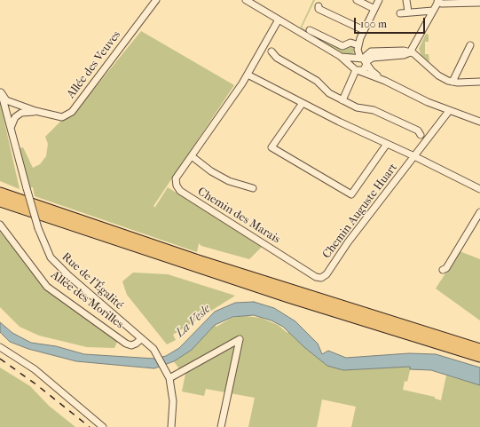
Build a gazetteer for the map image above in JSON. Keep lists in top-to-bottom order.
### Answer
{
  "streets": {
    "street": [
      "Allée des Veuves",
      "Chemin Auguste Huart",
      "Chemin des Marais",
      "Rue de l'Égalité",
      "Allée des Morilles"
    ]
  },
  "crossings": [
    ["Allée des Veuves", "Rue de l'Égalité"],
    ["Chemin Auguste Huart", "Chemin des Marais"],
    ["Rue de l'Égalité", "Allée des Morilles"]
  ],
  "water": ["La Vesle"],
  "scale_bar": "100 m"
}
